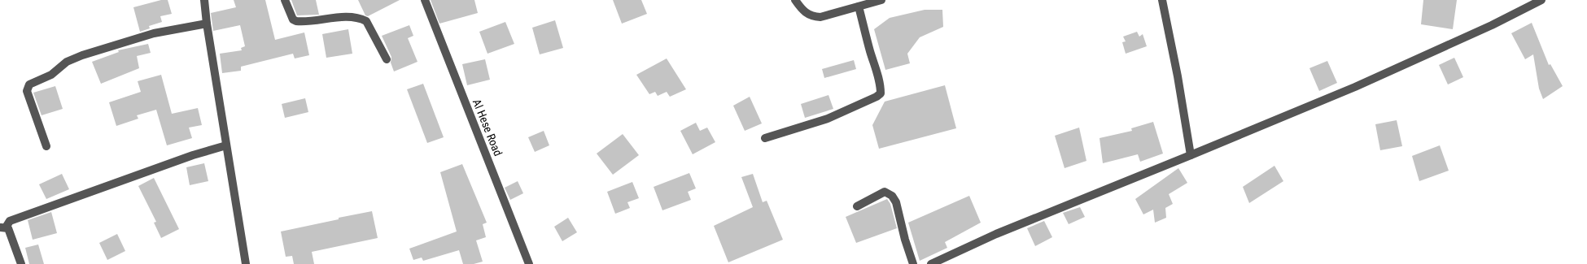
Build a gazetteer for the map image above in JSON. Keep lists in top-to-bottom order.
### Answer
{
  "streets": {
    "street": ["Al Hese Road"]
  }
}
